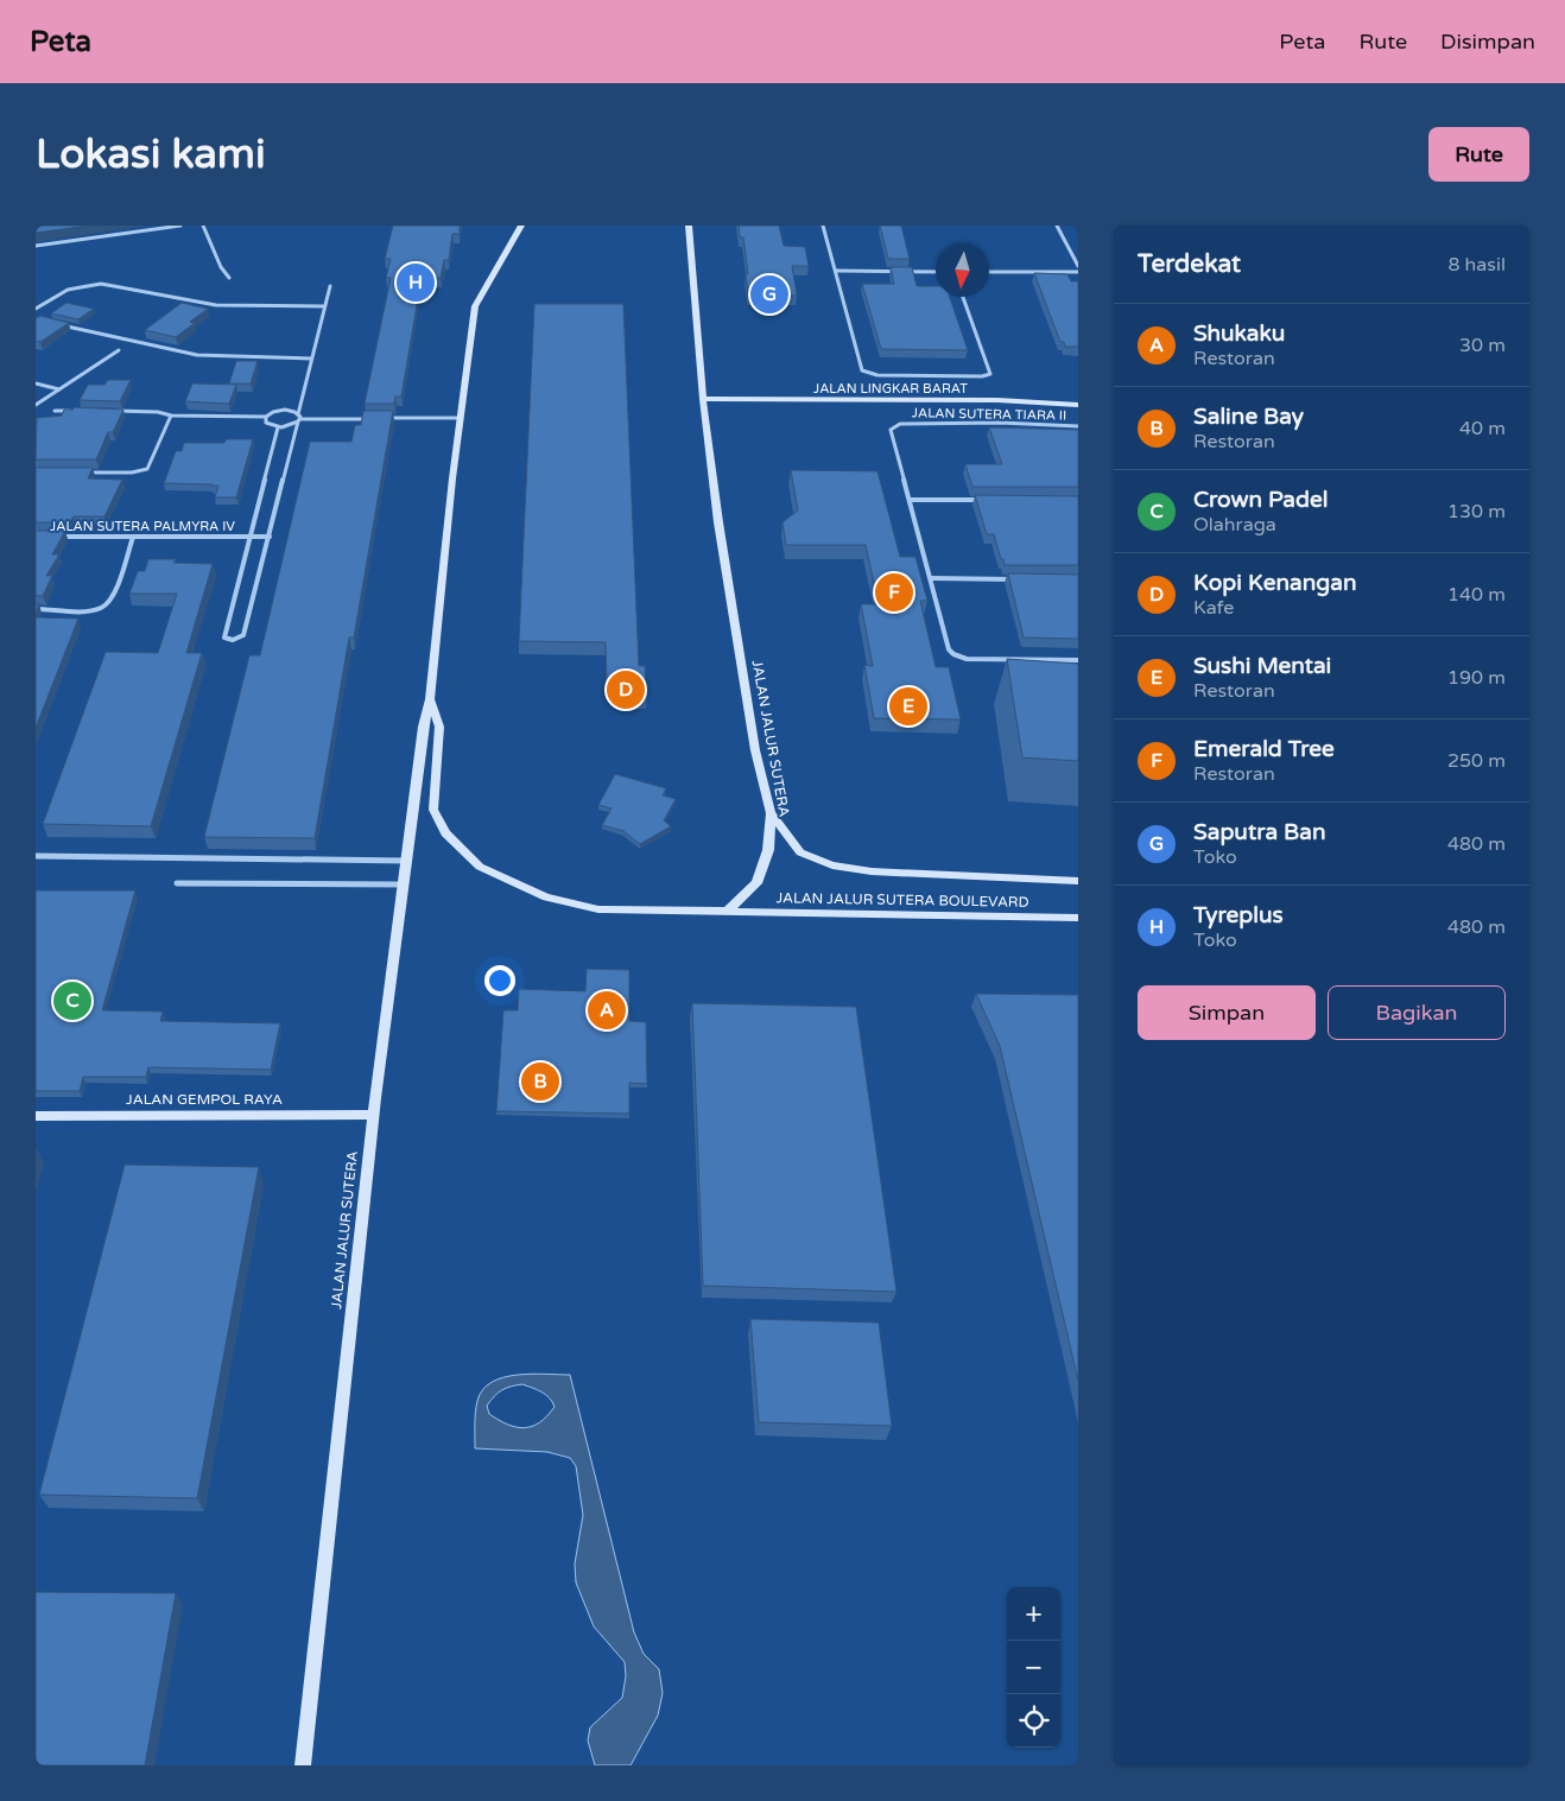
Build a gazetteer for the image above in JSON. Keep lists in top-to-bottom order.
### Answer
{
  "streets": {
    "main road": [
      "JALAN LINGKAR BARAT",
      "JALAN JALUR SUTERA",
      "JALAN JALUR SUTERA BOULEVARD",
      "JALAN GEMPOL RAYA"
    ],
    "street": ["JALAN SUTERA TIARA II", "JALAN SUTERA PALMYRA IV"]
  },
  "crossings": [
    ["JALAN LINGKAR BARAT", "JALAN JALUR SUTERA"],
    ["JALAN JALUR SUTERA", "JALAN JALUR SUTERA BOULEVARD"],
    ["JALAN JALUR SUTERA", "JALAN GEMPOL RAYA"]
  ],
  "north": "bottom",
  "page": {
    "header": "Peta",
    "nav": ["Peta", "Rute", "Disimpan"],
    "buttons": [
      "Rute",
      ["Simpan", "Bagikan"]
    ],
    "title": "Lokasi kami",
    "heading": ["Terdekat", "8 hasil"],
    "pins": [
      "H",
      "G",
      "F",
      "D",
      "E",
      "C",
      "A",
      "B"
    ],
    "list": [
      {
        "mark": "A",
        "name": "Shukaku",
        "note": "Restoran",
        "value": "30 m"
      },
      {
        "mark": "B",
        "name": "Saline Bay",
        "note": "Restoran",
        "value": "40 m"
      },
      {
        "mark": "C",
        "name": "Crown Padel",
        "note": "Olahraga",
        "value": "130 m"
      },
      {
        "mark": "D",
        "name": "Kopi Kenangan",
        "note": "Kafe",
        "value": "140 m"
      },
      {
        "mark": "E",
        "name": "Sushi Mentai",
        "note": "Restoran",
        "value": "190 m"
      },
      {
        "mark": "F",
        "name": "Emerald Tree",
        "note": "Restoran",
        "value": "250 m"
      },
      {
        "mark": "G",
        "name": "Saputra Ban",
        "note": "Toko",
        "value": "480 m"
      },
      {
        "mark": "H",
        "name": "Tyreplus",
        "note": "Toko",
        "value": "480 m"
      }
    ],
    "map_buttons": ["+", "−"]
  }
}
